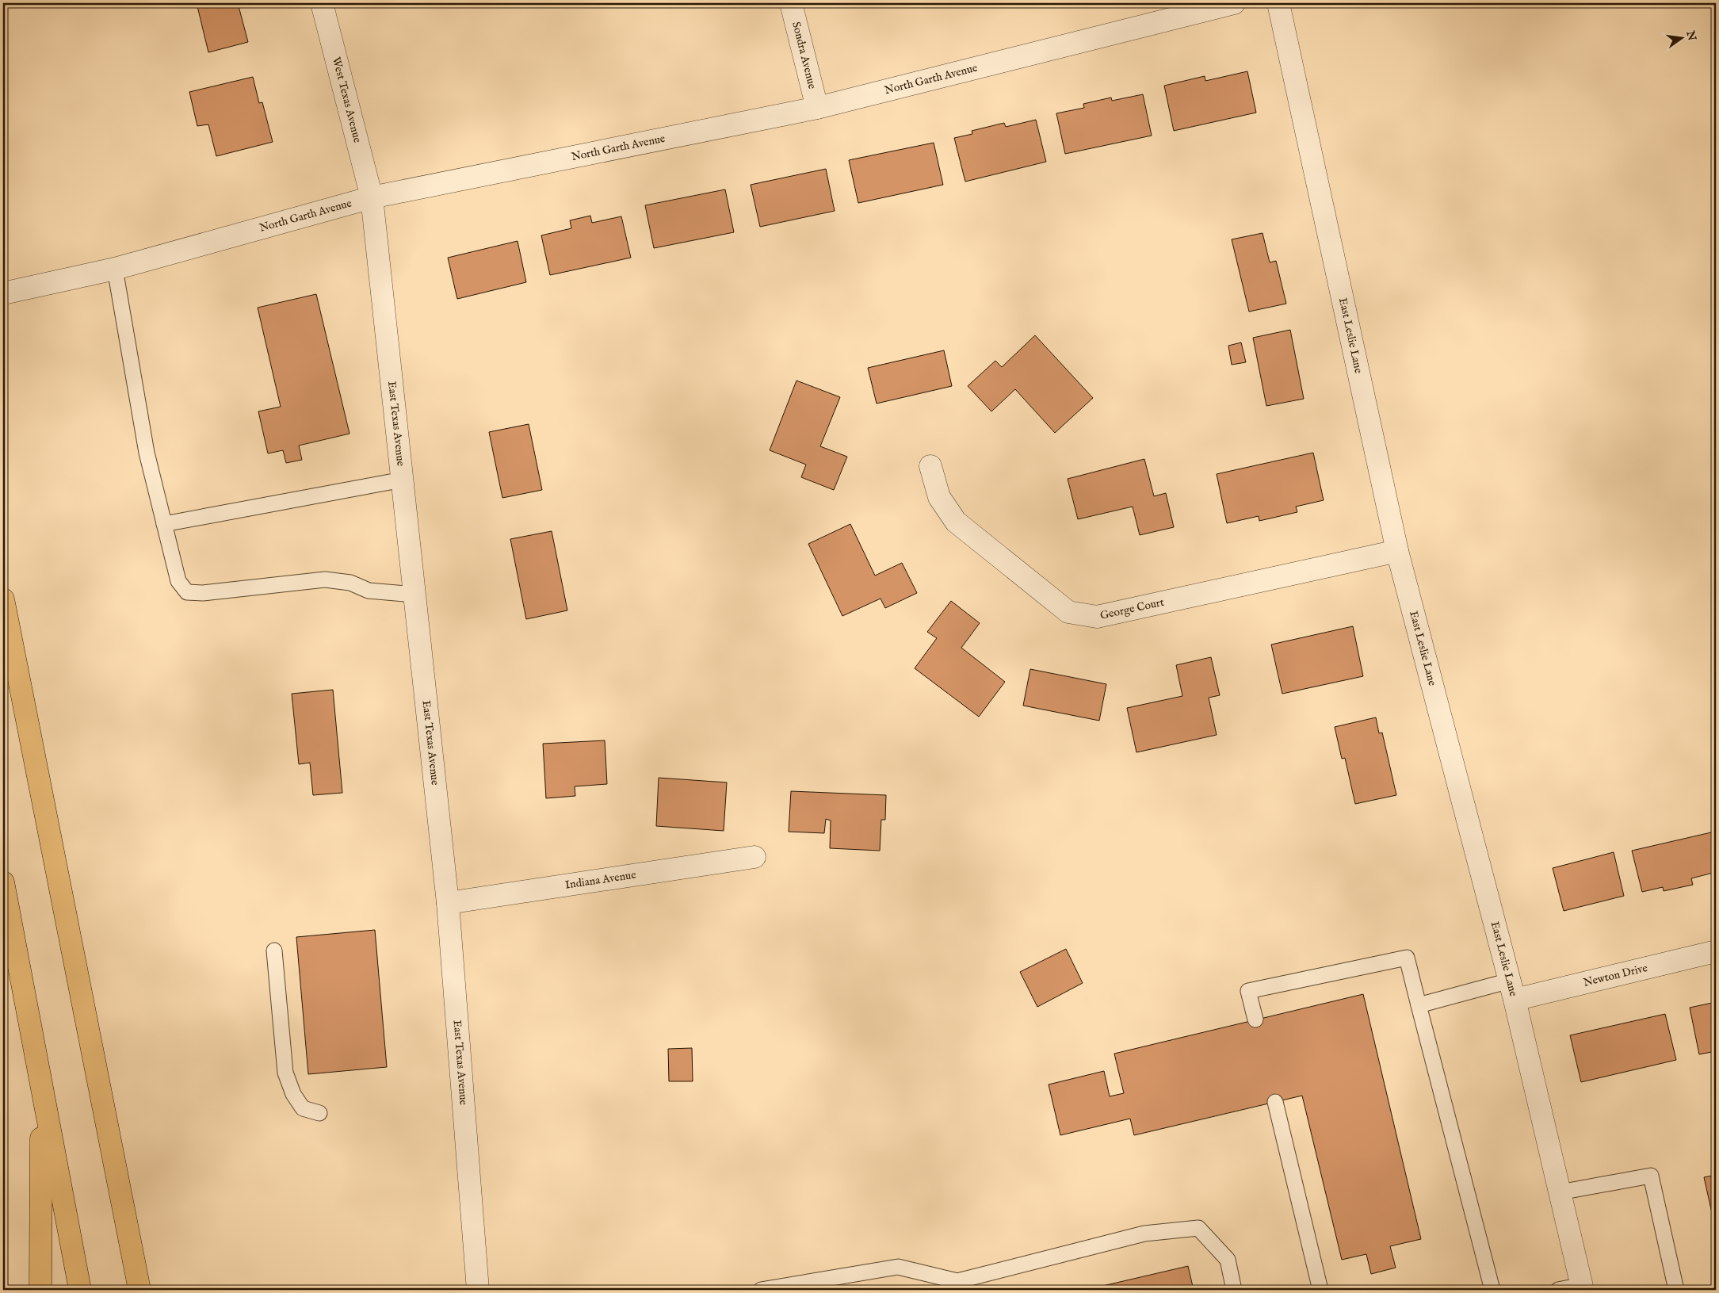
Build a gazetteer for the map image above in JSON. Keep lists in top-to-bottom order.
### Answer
{
  "streets": {
    "street": [
      "Sondra Avenue",
      "North Garth Avenue",
      "West Texas Avenue",
      "East Leslie Lane",
      "East Texas Avenue",
      "George Court",
      "Indiana Avenue",
      "Newton Drive"
    ]
  },
  "crossings": [
    ["Sondra Avenue", "North Garth Avenue"],
    ["North Garth Avenue", "West Texas Avenue"],
    ["North Garth Avenue", "East Texas Avenue"],
    ["West Texas Avenue", "East Texas Avenue"],
    ["East Leslie Lane", "George Court"],
    ["East Leslie Lane", "Newton Drive"],
    ["East Texas Avenue", "Indiana Avenue"]
  ],
  "north": "right"
}
